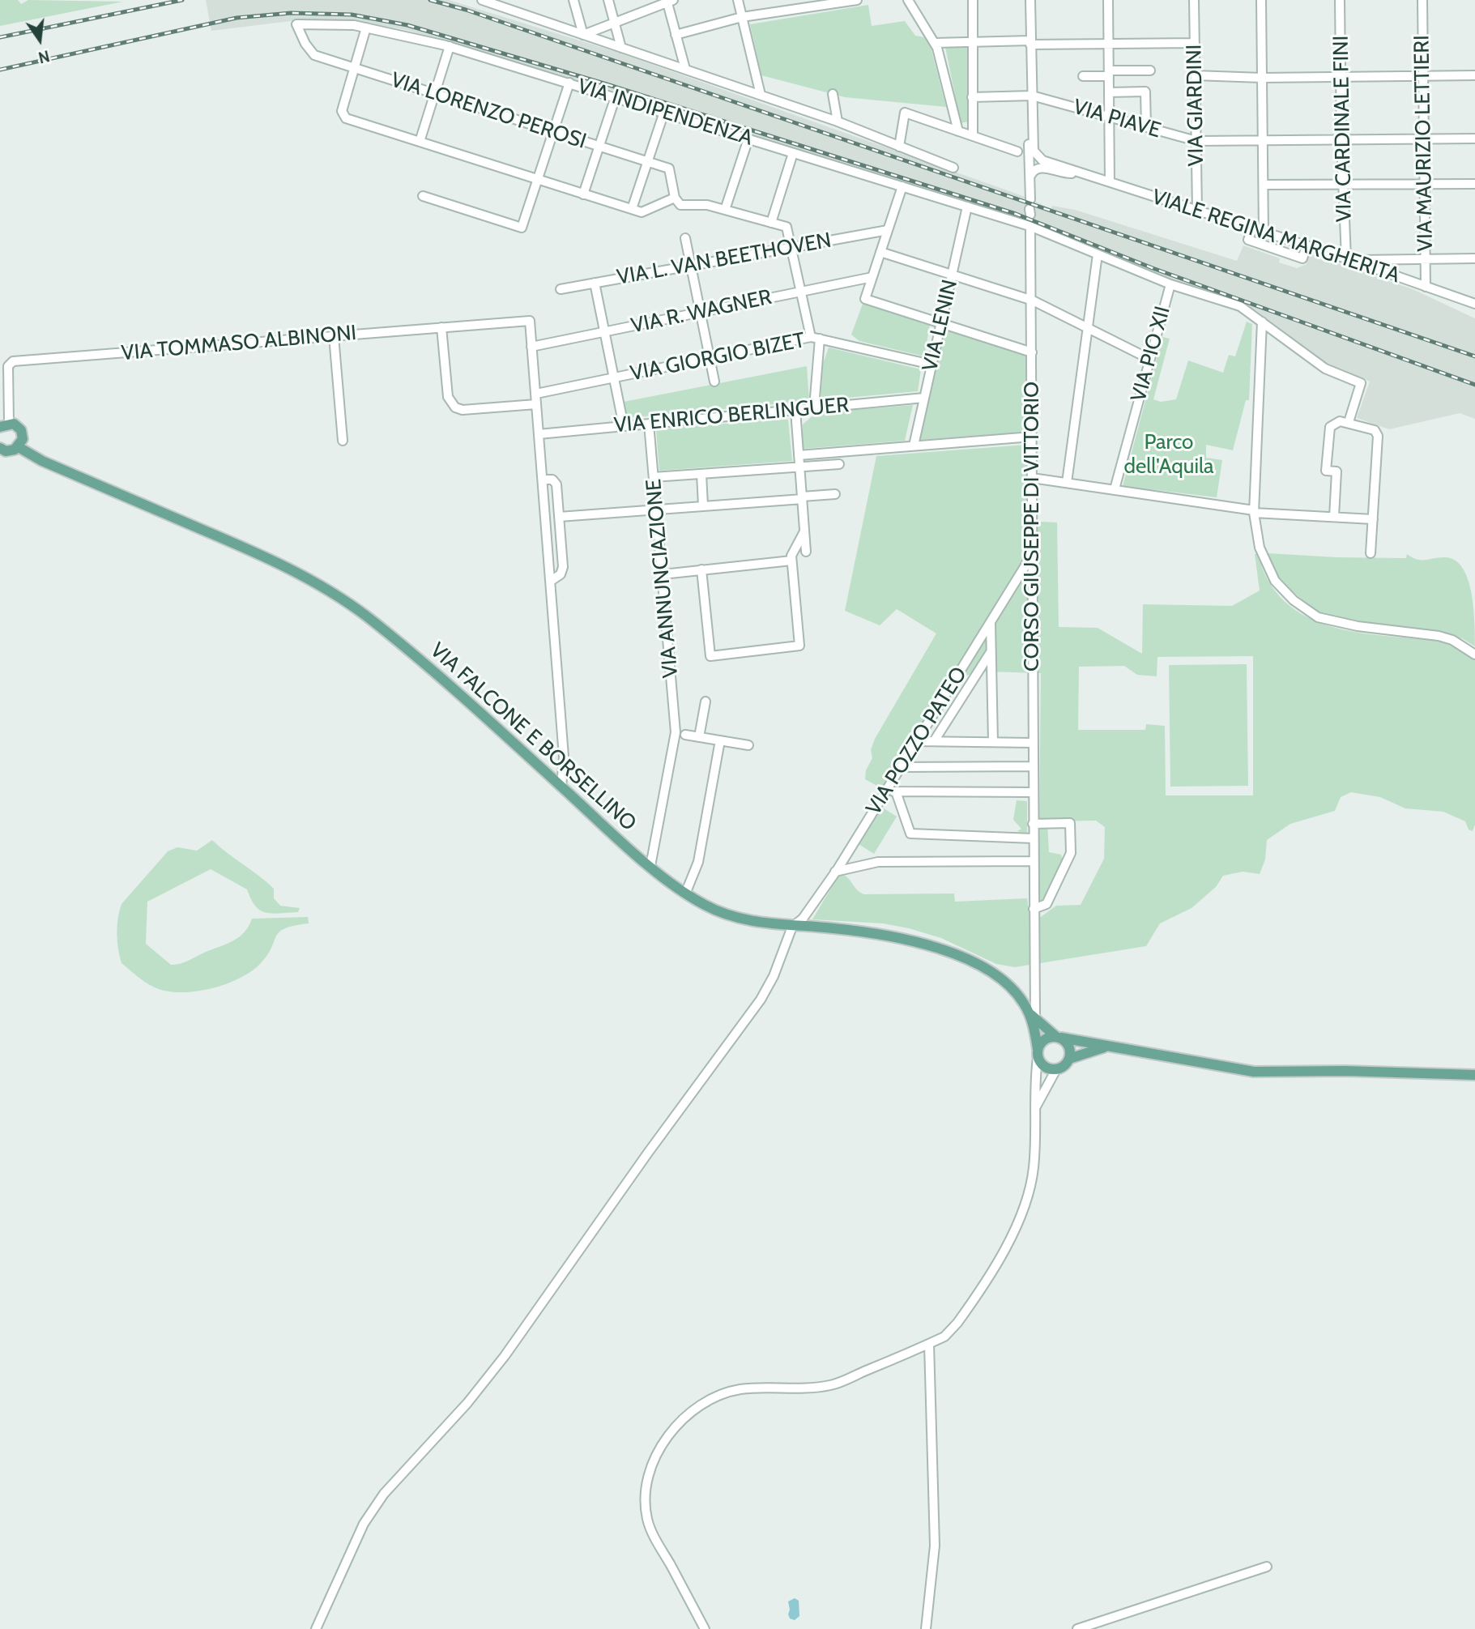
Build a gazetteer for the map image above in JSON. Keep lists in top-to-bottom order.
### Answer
{
  "streets": {
    "main road": ["VIA FALCONE E BORSELLINO"],
    "street": [
      "VIA GIARDINI",
      "VIA LORENZO PEROSI",
      "VIA INDIPENDENZA",
      "VIA PIAVE",
      "VIA CARDINALE FINI",
      "VIA MAURIZIO LETTIERI",
      "VIALE REGINA MARGHERITA",
      "VIA L. VAN BEETHOVEN",
      "VIA R. WAGNER",
      "VIA LENIN",
      "VIA TOMMASO ALBINONI",
      "VIA PIO XII",
      "VIA GIORGIO BIZET",
      "VIA ENRICO BERLINGUER",
      "CORSO GIUSEPPE DI VITTORIO",
      "VIA ANNUNCIAZIONE",
      "VIA POZZO PATEO"
    ]
  },
  "crossings": [
    ["VIA GIARDINI", "VIA PIAVE"],
    ["VIA GIARDINI", "VIALE REGINA MARGHERITA"],
    ["VIA LORENZO PEROSI", "VIA INDIPENDENZA"],
    ["VIA INDIPENDENZA", "VIA LENIN"],
    ["VIA INDIPENDENZA", "VIA PIO XII"],
    ["VIA INDIPENDENZA", "CORSO GIUSEPPE DI VITTORIO"],
    ["VIA PIAVE", "VIA CARDINALE FINI"],
    ["VIA PIAVE", "VIA MAURIZIO LETTIERI"],
    ["VIA CARDINALE FINI", "VIALE REGINA MARGHERITA"],
    ["VIA MAURIZIO LETTIERI", "VIALE REGINA MARGHERITA"],
    ["VIA R. WAGNER", "VIA TOMMASO ALBINONI"],
    ["VIA LENIN", "VIA GIORGIO BIZET"],
    ["VIA LENIN", "VIA ENRICO BERLINGUER"],
    ["VIA ENRICO BERLINGUER", "VIA ANNUNCIAZIONE"],
    ["CORSO GIUSEPPE DI VITTORIO", "VIA FALCONE E BORSELLINO"],
    ["CORSO GIUSEPPE DI VITTORIO", "VIA POZZO PATEO"],
    ["VIA ANNUNCIAZIONE", "VIA FALCONE E BORSELLINO"],
    ["VIA FALCONE E BORSELLINO", "VIA POZZO PATEO"]
  ],
  "parks": ["Parco dell'Aquila"],
  "north": "bottom"
}
